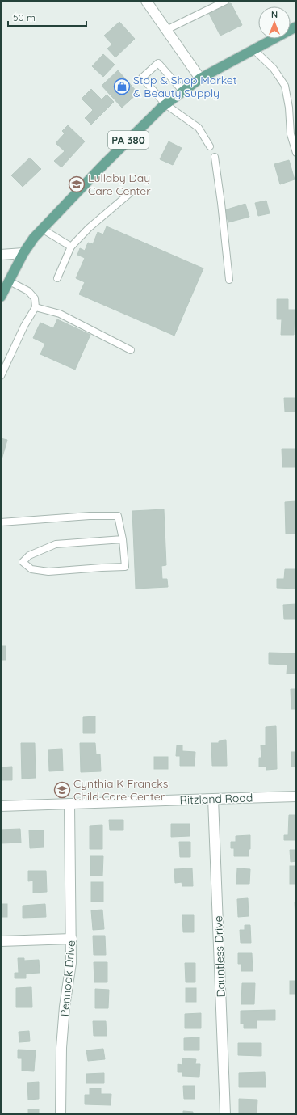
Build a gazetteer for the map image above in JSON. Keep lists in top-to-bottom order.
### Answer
{
  "streets": {
    "main road": ["PA 380"],
    "street": ["Ritzland Road", "Dauntless Drive", "Pennoak Drive"]
  },
  "crossings": [
    ["Ritzland Road", "Dauntless Drive"],
    ["Ritzland Road", "Pennoak Drive"]
  ],
  "places": {
    "shop": ["Stop & Shop Market & Beauty Supply"],
    "school or university": ["Lullaby Day Care Center", "Cynthia K Francks Child Care Center"]
  },
  "scale_bar": "50 m",
  "north": "top"
}
